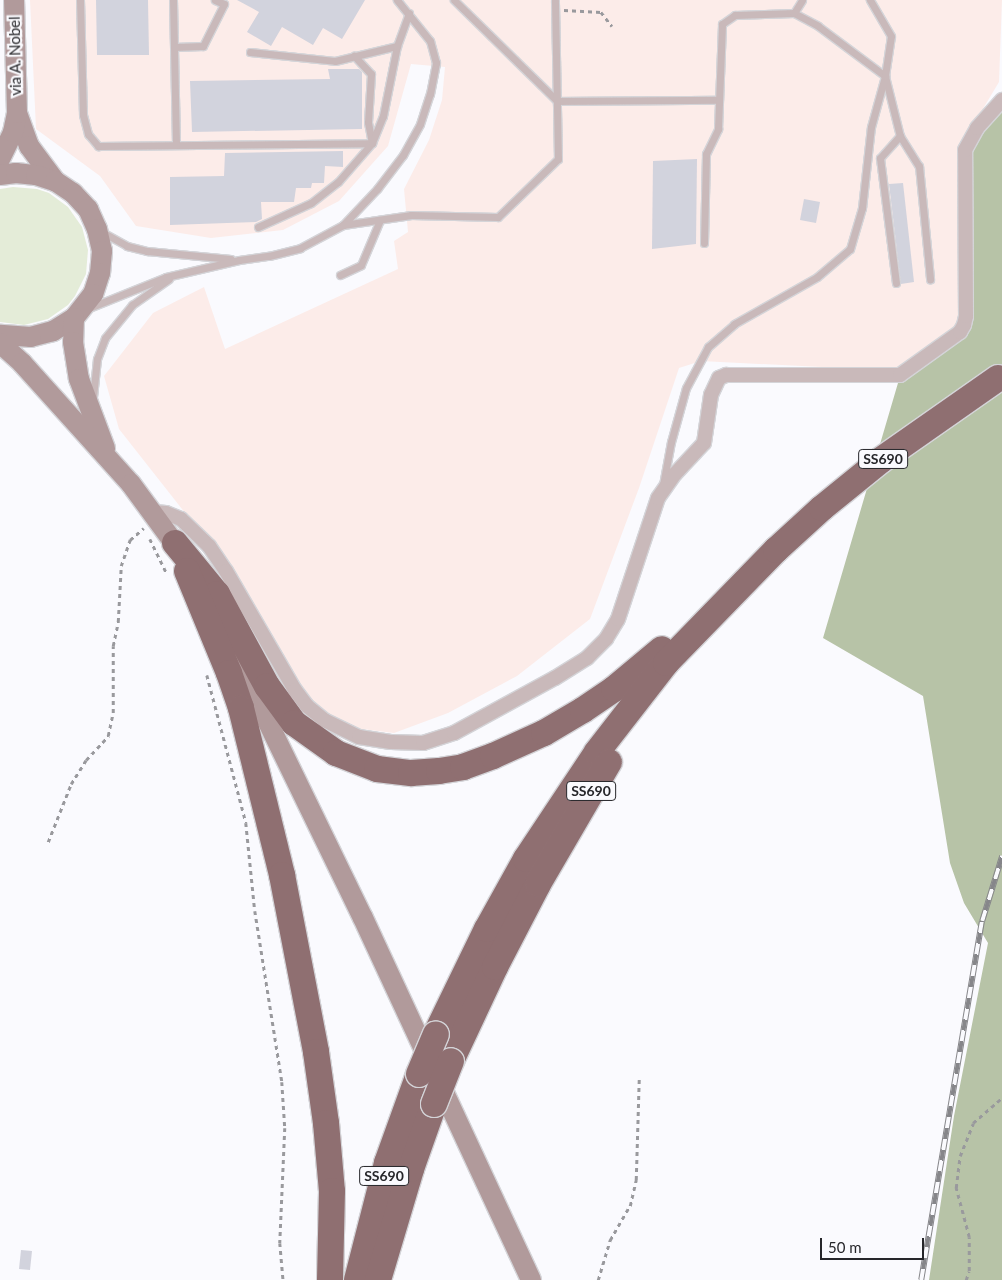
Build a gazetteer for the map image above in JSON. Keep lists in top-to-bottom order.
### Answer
{
  "streets": {
    "highway": ["SS690"],
    "main road": ["via A. Nobel"]
  },
  "scale_bar": "50 m"
}
